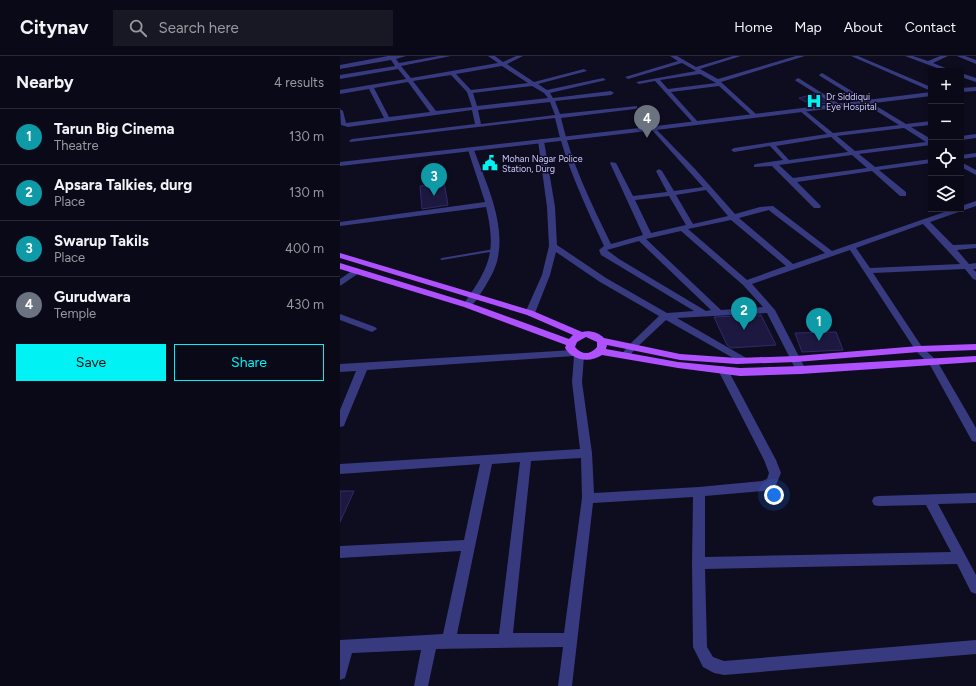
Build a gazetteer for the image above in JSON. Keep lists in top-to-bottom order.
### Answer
{
  "places": {
    "hospital": ["Dr Siddiqui Eye Hospital"],
    "public building": ["Mohan Nagar Police Station, Durg"]
  },
  "page": {
    "header": "Citynav",
    "search": "Search here",
    "nav": [
      "Home",
      "Map",
      "About",
      "Contact"
    ],
    "heading": ["Nearby", "4 results"],
    "map_buttons": ["+", "−"],
    "pins": [
      "4",
      "3",
      "2",
      "1"
    ],
    "list": [
      {
        "mark": "1",
        "name": "Tarun Big Cinema",
        "note": "Theatre",
        "value": "130 m"
      },
      {
        "mark": "2",
        "name": "Apsara Talkies, durg",
        "note": "Place",
        "value": "130 m"
      },
      {
        "mark": "3",
        "name": "Swarup Takils",
        "note": "Place",
        "value": "400 m"
      },
      {
        "mark": "4",
        "name": "Gurudwara",
        "note": "Temple",
        "value": "430 m"
      }
    ],
    "buttons": ["Save", "Share"]
  }
}
